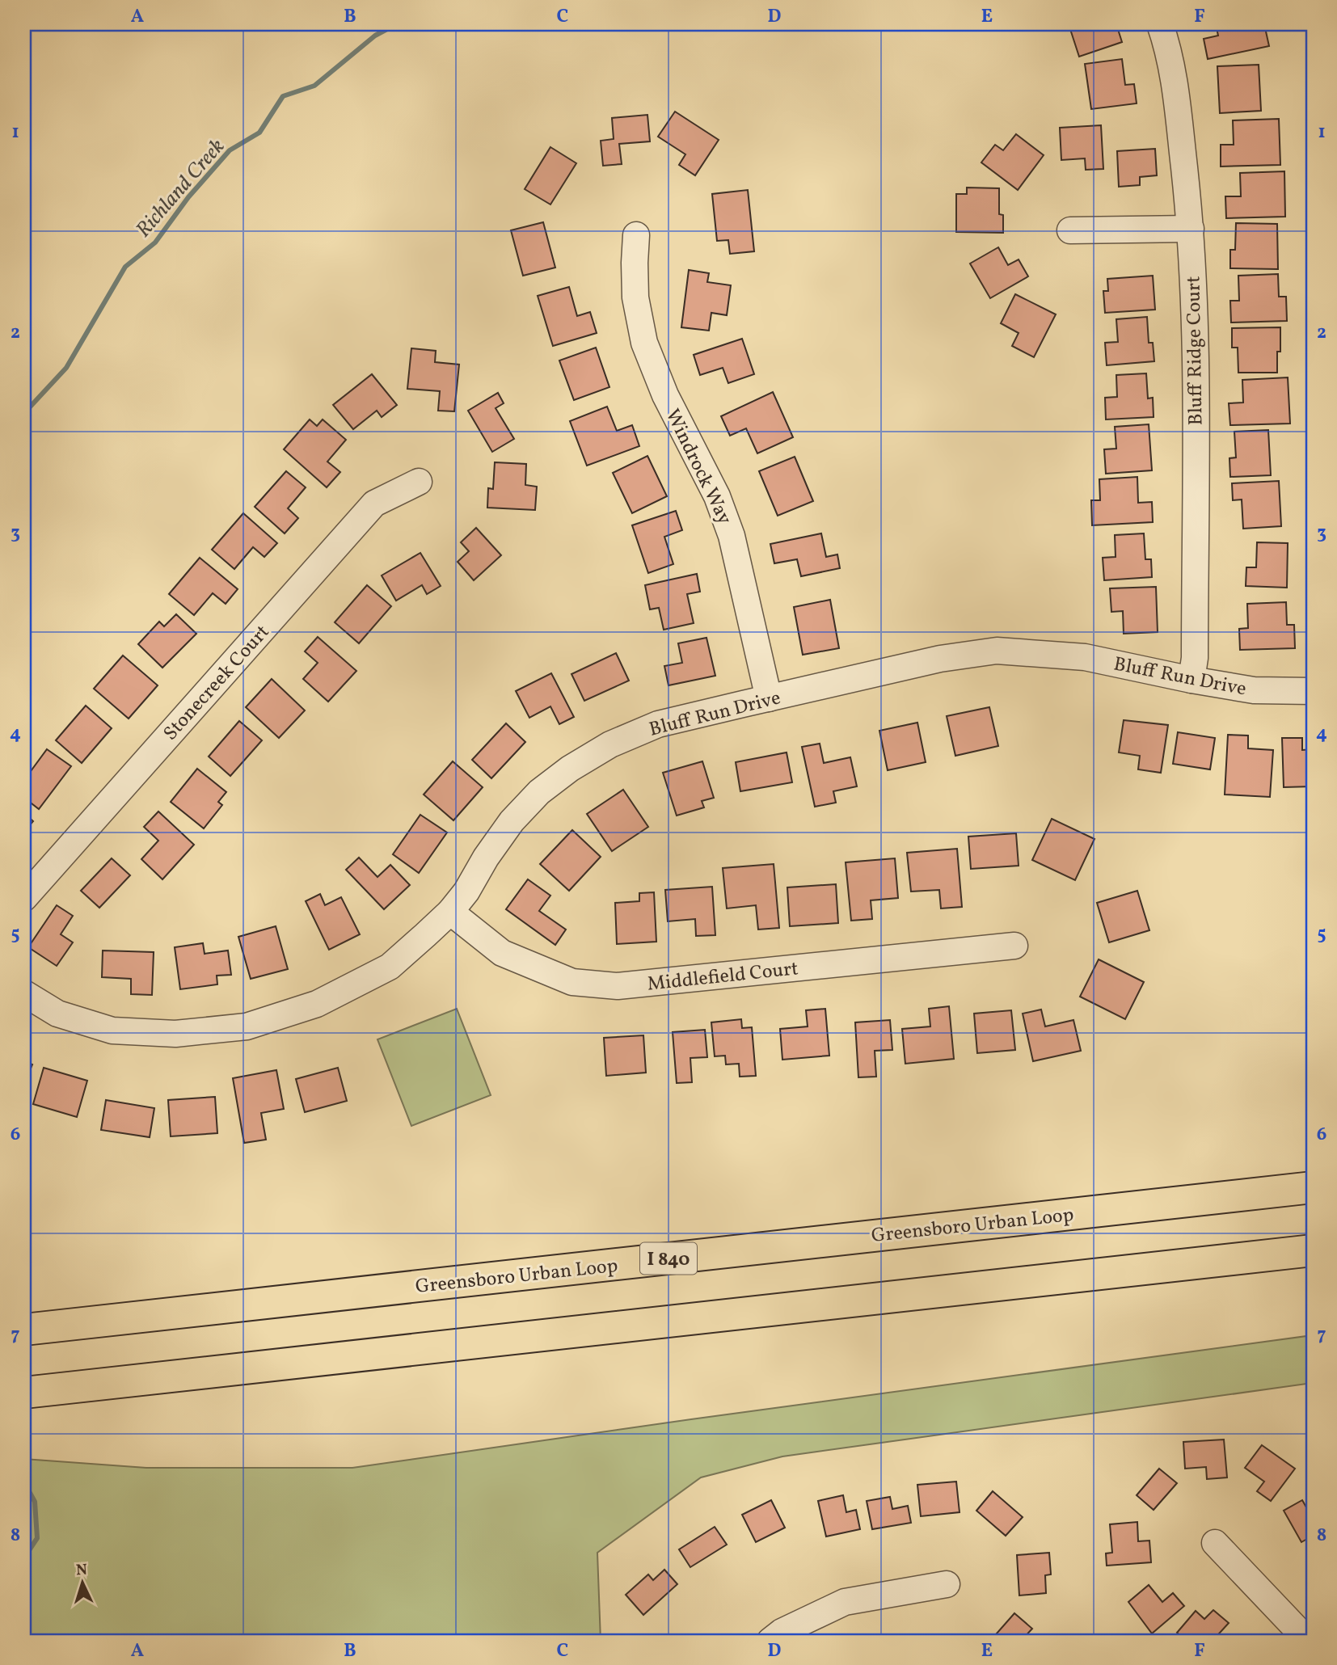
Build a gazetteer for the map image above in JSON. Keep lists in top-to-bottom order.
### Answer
{
  "streets": {
    "highway": ["Greensboro Urban Loop", "I 840"],
    "street": [
      "Bluff Ridge Court",
      "Windrock Way",
      "Bluff Run Drive",
      "Stonecreek Court",
      "Middlefield Court"
    ]
  },
  "crossings": [
    ["Bluff Ridge Court", "Bluff Run Drive"],
    ["Windrock Way", "Bluff Run Drive"],
    ["Bluff Run Drive", "Middlefield Court"]
  ],
  "water": ["Richland Creek"],
  "north": "top",
  "grid": {
    "columns": [
      "A",
      "B",
      "C",
      "D",
      "E",
      "F"
    ],
    "rows": [
      "1",
      "2",
      "3",
      "4",
      "5",
      "6",
      "7",
      "8"
    ]
  }
}
